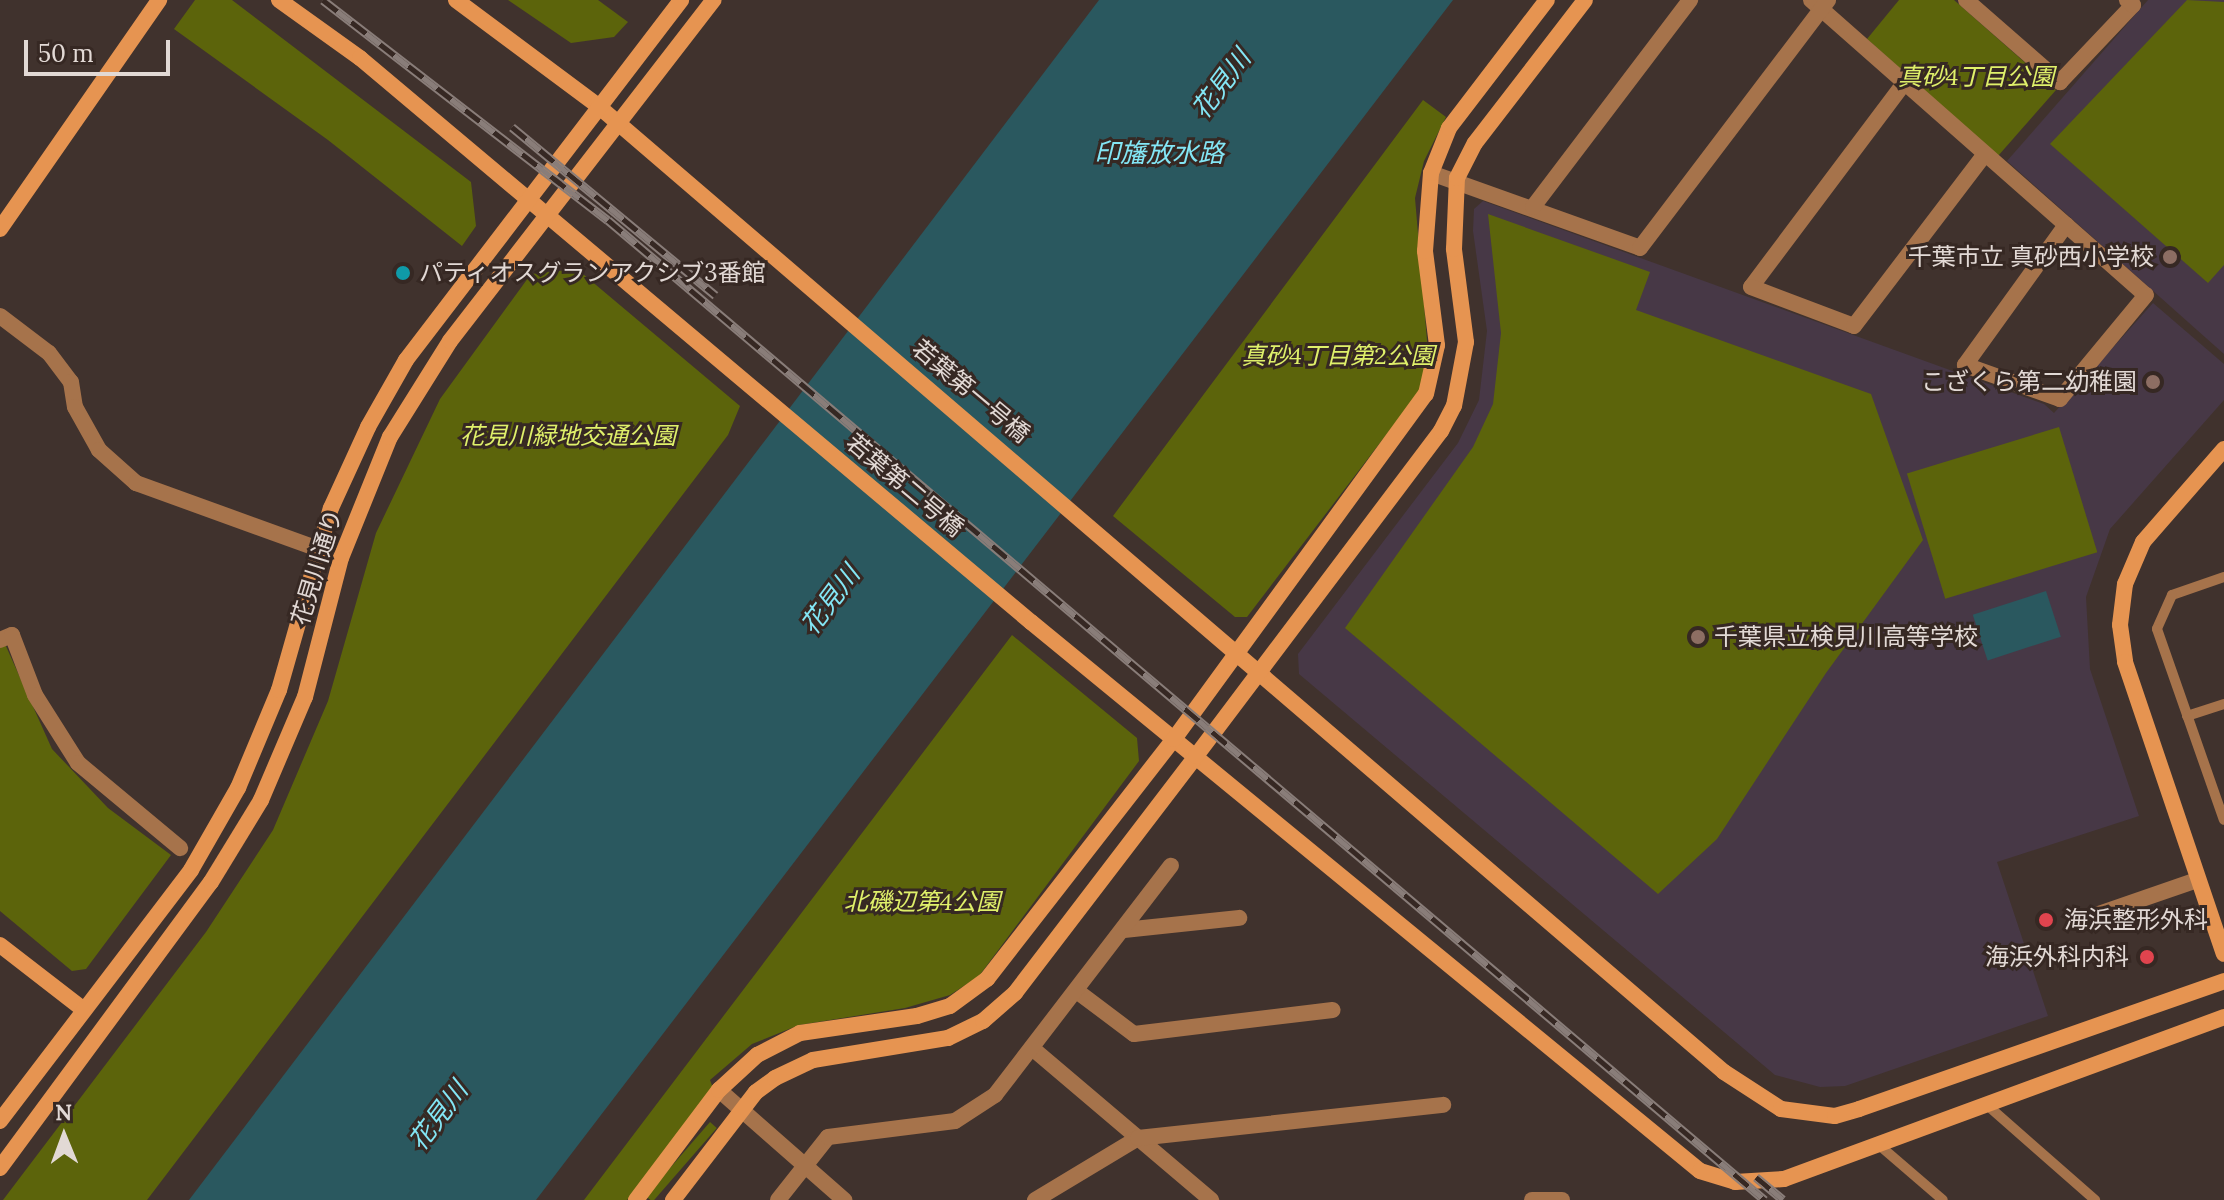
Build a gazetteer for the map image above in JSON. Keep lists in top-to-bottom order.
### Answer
{
  "streets": {
    "street": ["若葉第一号橋", "若葉第二号橋", "花見川通り"]
  },
  "crossings": [
    ["若葉第一号橋", "花見川通り"],
    ["若葉第二号橋", "花見川通り"]
  ],
  "water": ["花見川", "印旛放水路"],
  "parks": [
    "真砂4丁目公園",
    "真砂4丁目第2公園",
    "花見川緑地交通公園",
    "北磯辺第4公園"
  ],
  "places": [
    "千葉市立 真砂西小学校",
    "パティオスグランアクシブ3番館",
    "こざくら第二幼稚園",
    "千葉県立検見川高等学校",
    "海浜整形外科",
    "海浜外科内科"
  ],
  "scale_bar": "50 m",
  "north": "top"
}
